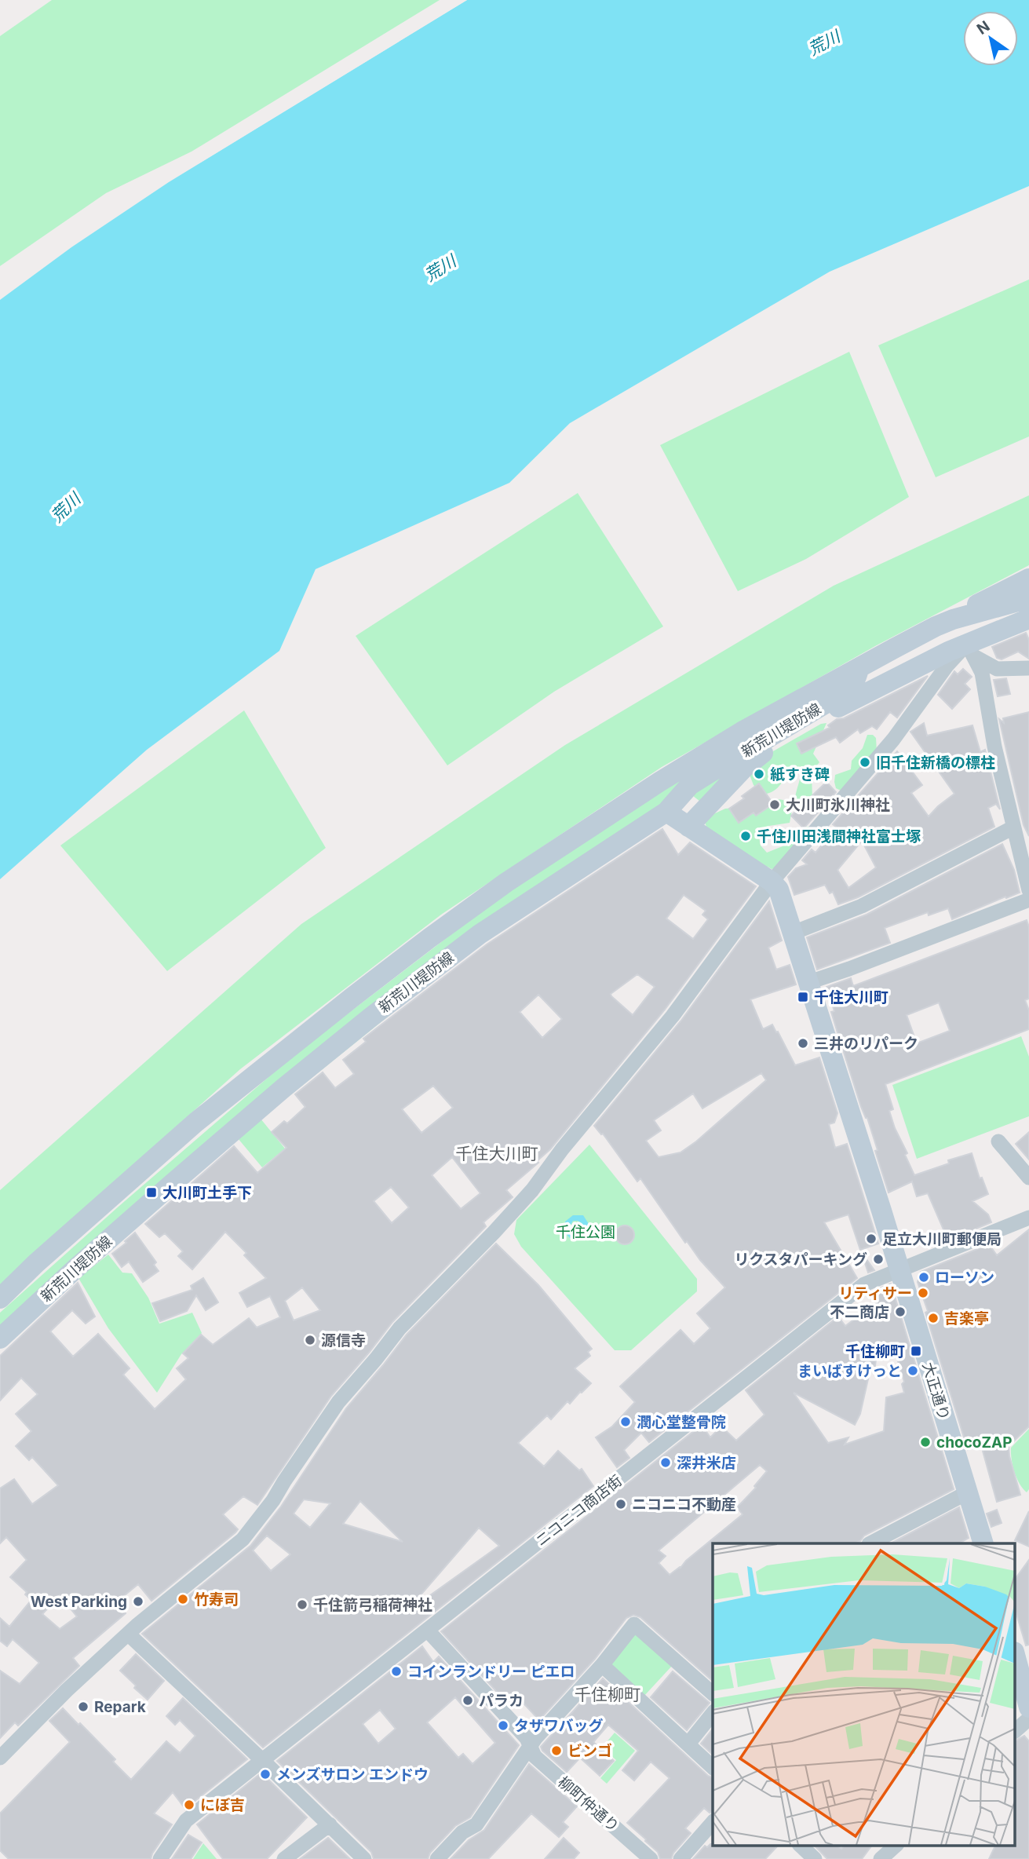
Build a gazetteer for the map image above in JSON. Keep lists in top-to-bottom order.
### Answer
{
  "streets": {
    "main road": ["新荒川堤防線", "大正通り"],
    "street": ["ニコニコ商店街", "柳町仲通り"]
  },
  "crossings": [
    ["大正通り", "ニコニコ商店街"],
    ["ニコニコ商店街", "柳町仲通り"]
  ],
  "districts": ["千住大川町", "千住柳町"],
  "water": ["荒川"],
  "parks": ["千住公園"],
  "places": {
    "other": [
      "旧千住新橋の標柱",
      "紙すき碑",
      "大川町氷川神社",
      "千住川田浅間神社富士塚",
      "三井のリパーク",
      "足立大川町郵便局",
      "リクスタパーキング",
      "ローソン",
      "リティサー",
      "不二商店",
      "吉楽亭",
      "源信寺",
      "まいばすけっと",
      "潤心堂整骨院",
      "chocoZAP",
      "深井米店",
      "ニコニコ不動産",
      "竹寿司",
      "West Parking",
      "千住箭弓稲荷神社",
      "コインランドリー ピエロ",
      "パラカ",
      "Repark",
      "タザワバッグ",
      "ビンゴ",
      "メンズサロン エンドウ",
      "にぼ吉"
    ],
    "transit": ["千住大川町", "大川町土手下", "千住柳町"]
  },
  "north": "top left"
}
